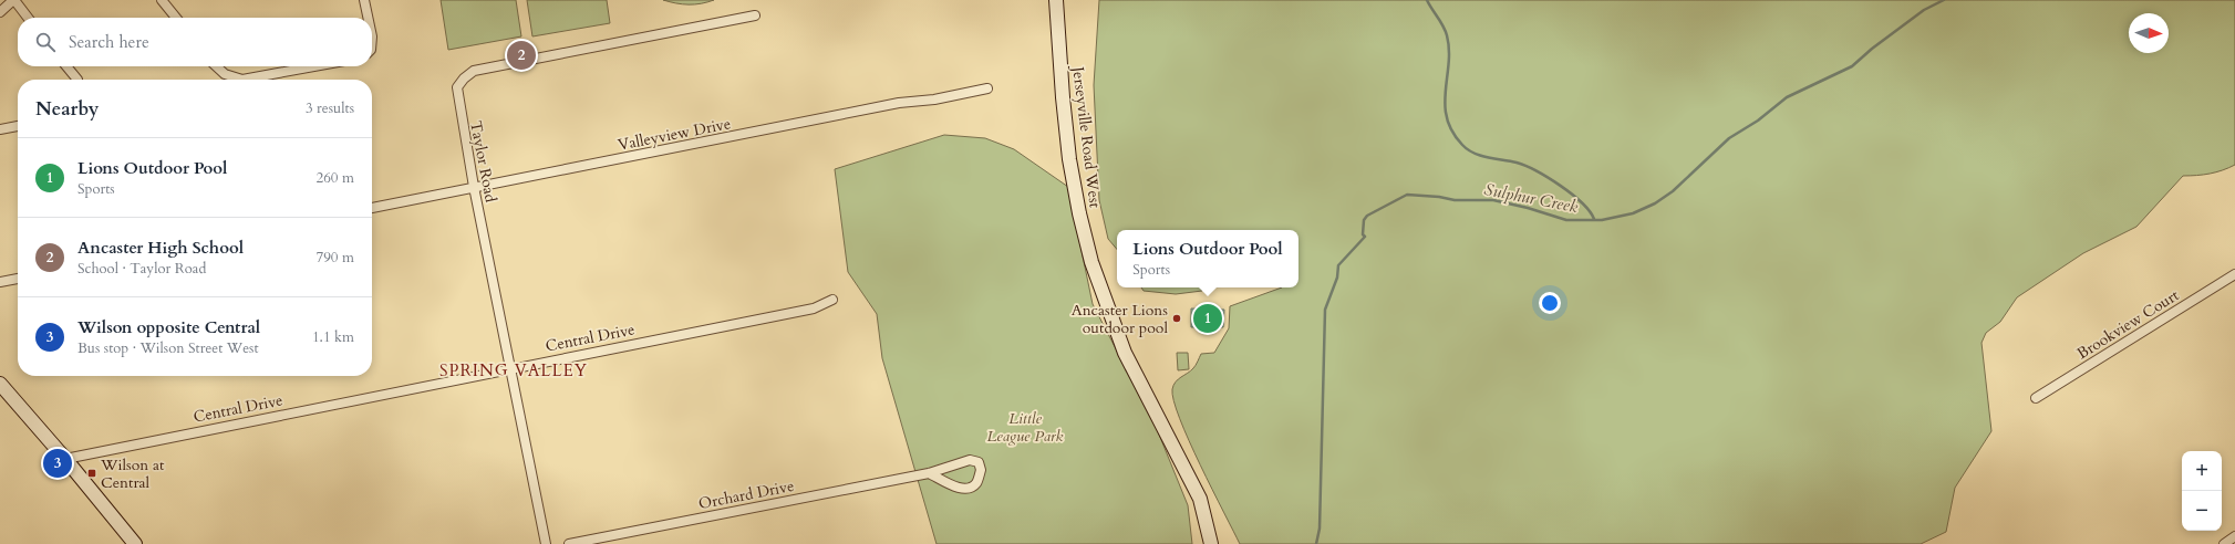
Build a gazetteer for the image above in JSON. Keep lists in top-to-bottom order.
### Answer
{
  "streets": {
    "main road": ["Jerseyville Road West"],
    "street": [
      "Valleyview Drive",
      "Taylor Road",
      "Brookview Court",
      "Central Drive",
      "Orchard Drive"
    ]
  },
  "crossings": [
    ["Valleyview Drive", "Taylor Road"],
    ["Taylor Road", "Central Drive"]
  ],
  "districts": ["SPRING VALLEY"],
  "water": ["Sulphur Creek"],
  "parks": ["Little League Park"],
  "places": {
    "other": ["Ancaster Lions outdoor pool"],
    "transit": ["Wilson at Central"]
  },
  "north": "right",
  "page": {
    "search": "Search here",
    "pins": ["2", "1", "3"],
    "heading": ["Nearby", "3 results"],
    "list": [
      {
        "mark": "1",
        "name": "Lions Outdoor Pool",
        "note": "Sports",
        "value": "260 m"
      },
      {
        "mark": "2",
        "name": "Ancaster High School",
        "note": "School · Taylor Road",
        "value": "790 m"
      },
      {
        "mark": "3",
        "name": "Wilson opposite Central",
        "note": "Bus stop · Wilson Street West",
        "value": "1.1 km"
      }
    ],
    "popup": ["Lions Outdoor Pool", "Sports"],
    "map_buttons": ["+", "−"]
  }
}
